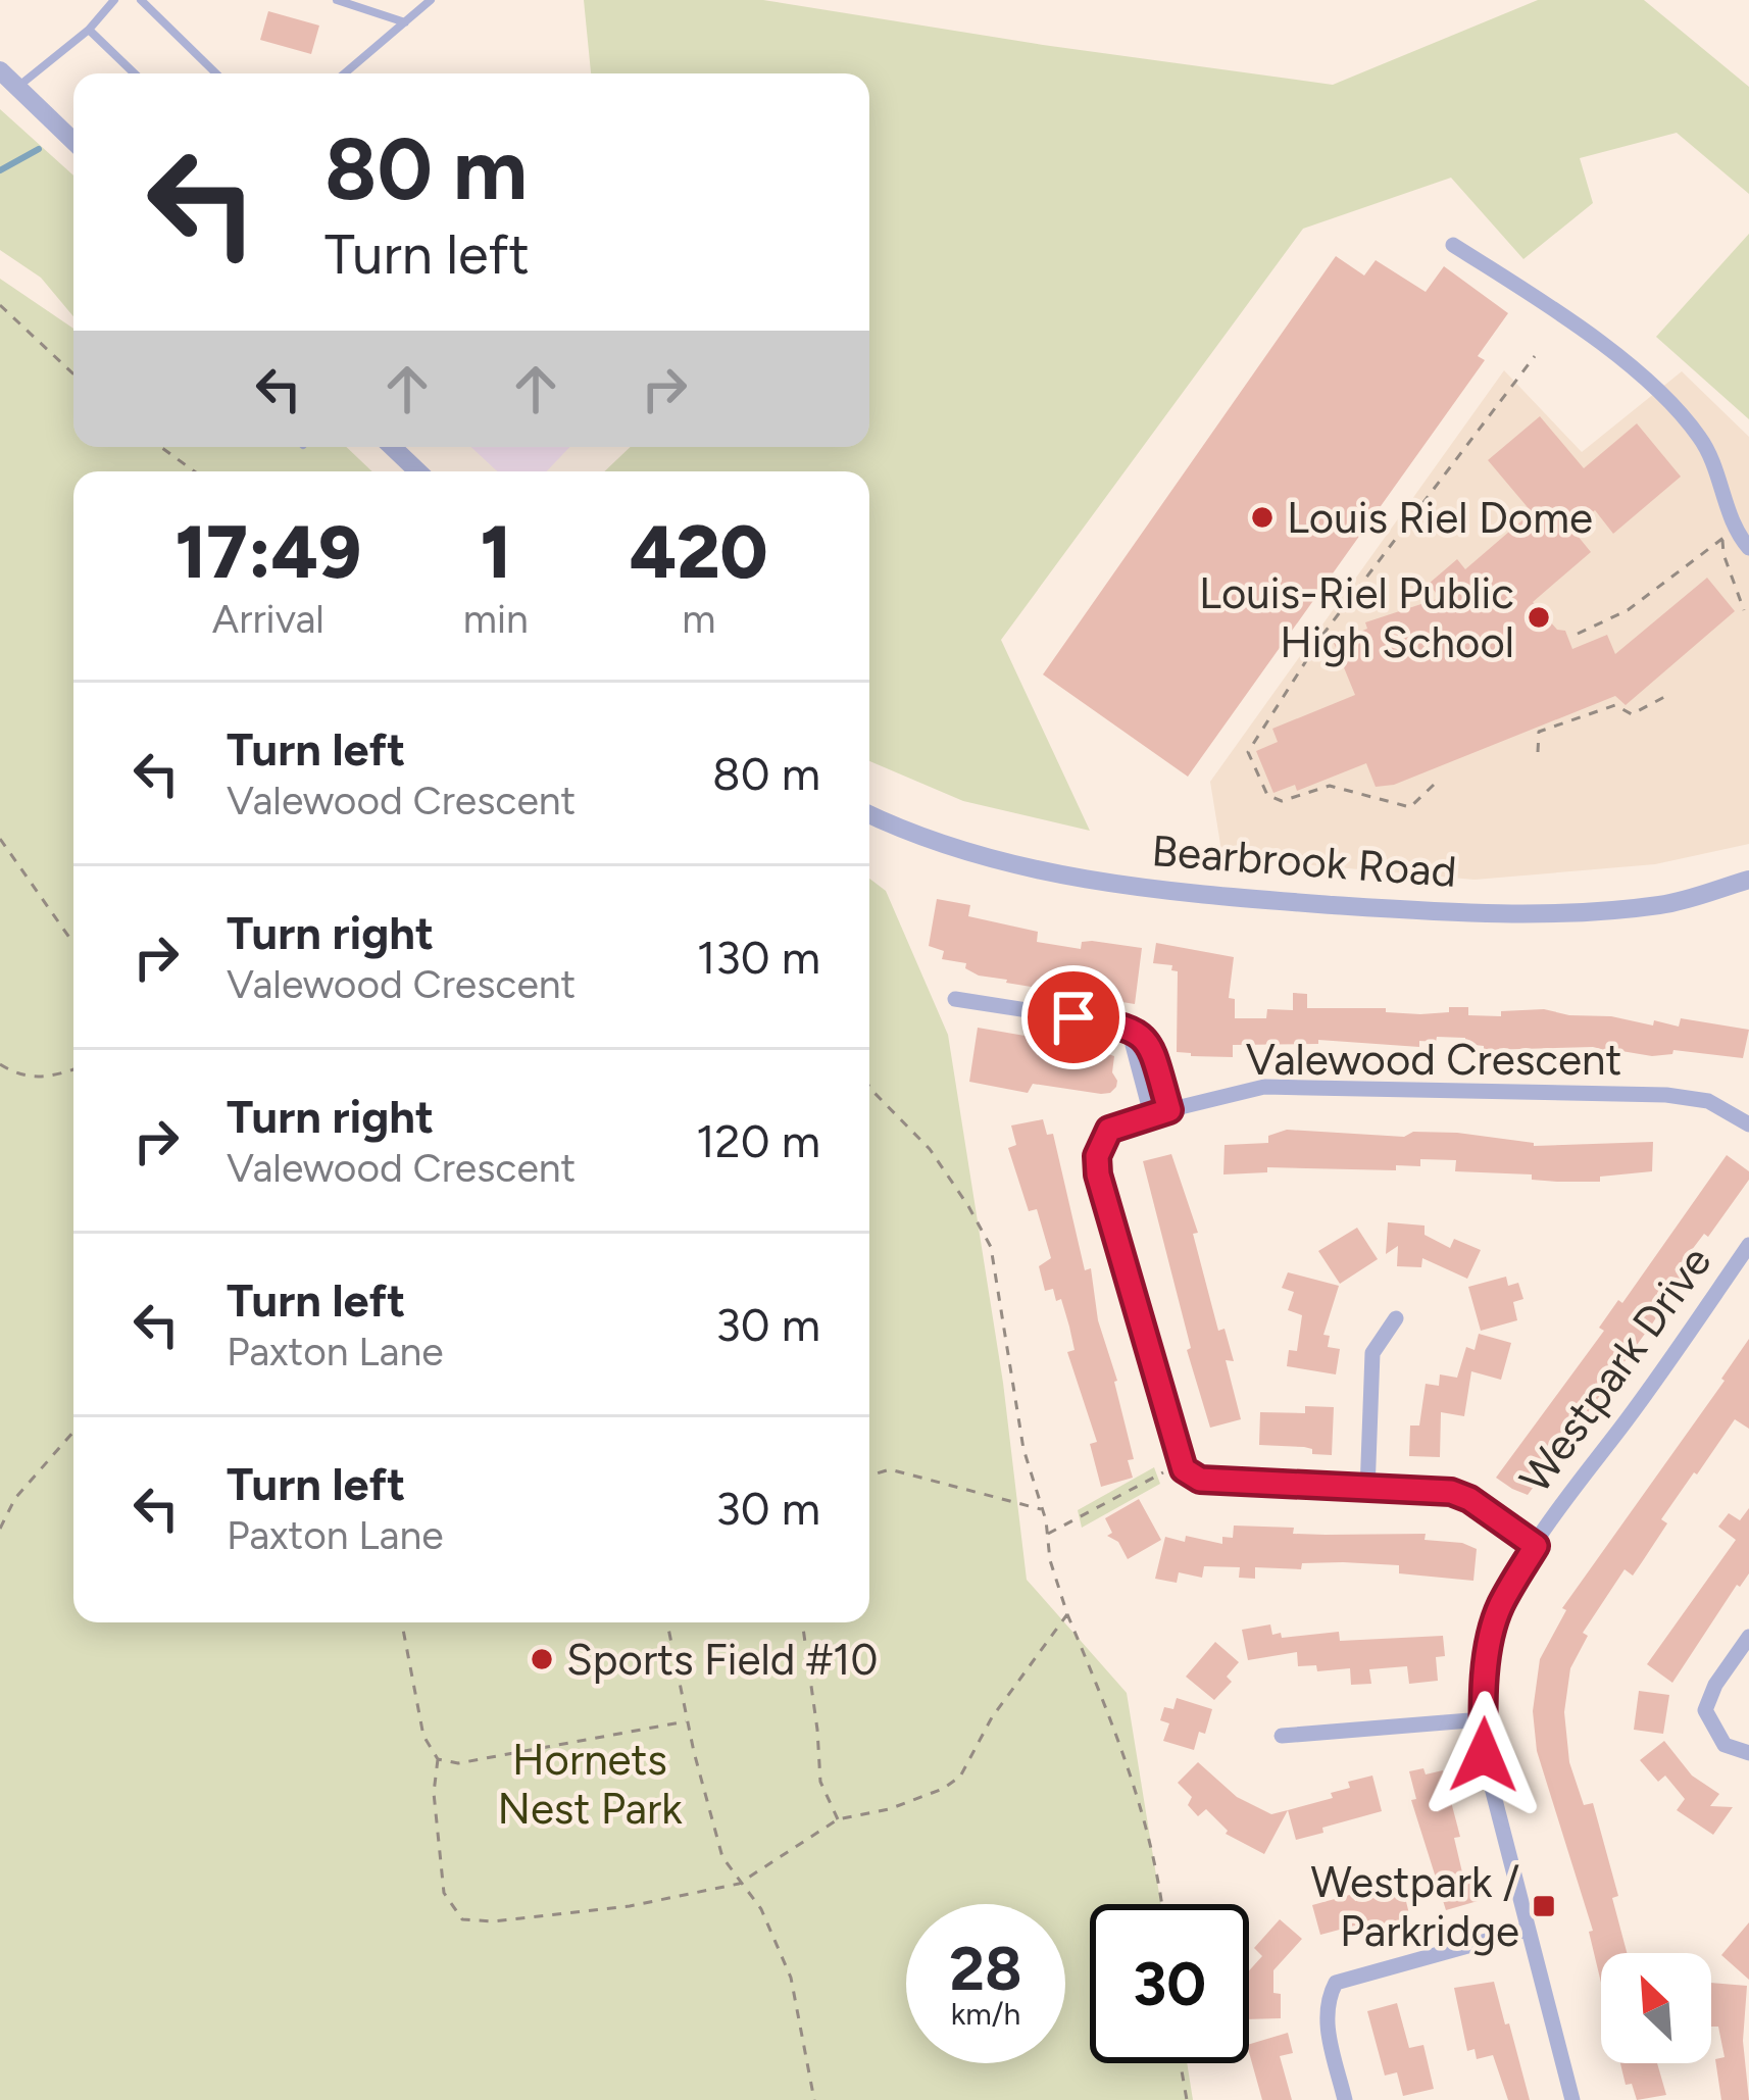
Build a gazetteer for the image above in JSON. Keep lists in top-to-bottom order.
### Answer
{
  "streets": {
    "street": ["Bearbrook Road", "Valewood Crescent", "Westpark Drive"]
  },
  "parks": ["Hornets Nest Park"],
  "places": {
    "other": ["Louis Riel Dome", "Louis-Riel Public High School", "Sports Field #10"],
    "transit": ["Westpark / Parkridge"]
  },
  "north": "top left",
  "page": {
    "turn": ["80 m", "Turn left"],
    "eta": [
      "17:49",
      "Arrival",
      "1",
      "min",
      "420",
      "m"
    ],
    "list": [
      {
        "name": "Turn left",
        "note": "Valewood Crescent",
        "value": "80 m"
      },
      {
        "name": "Turn right",
        "note": "Valewood Crescent",
        "value": "130 m"
      },
      {
        "name": "Turn right",
        "note": "Valewood Crescent",
        "value": "120 m"
      },
      {
        "name": "Turn left",
        "note": "Paxton Lane",
        "value": "30 m"
      },
      {
        "name": "Turn left",
        "note": "Paxton Lane",
        "value": "30 m"
      }
    ],
    "speed": "28 km/h",
    "limit": "30"
  }
}
